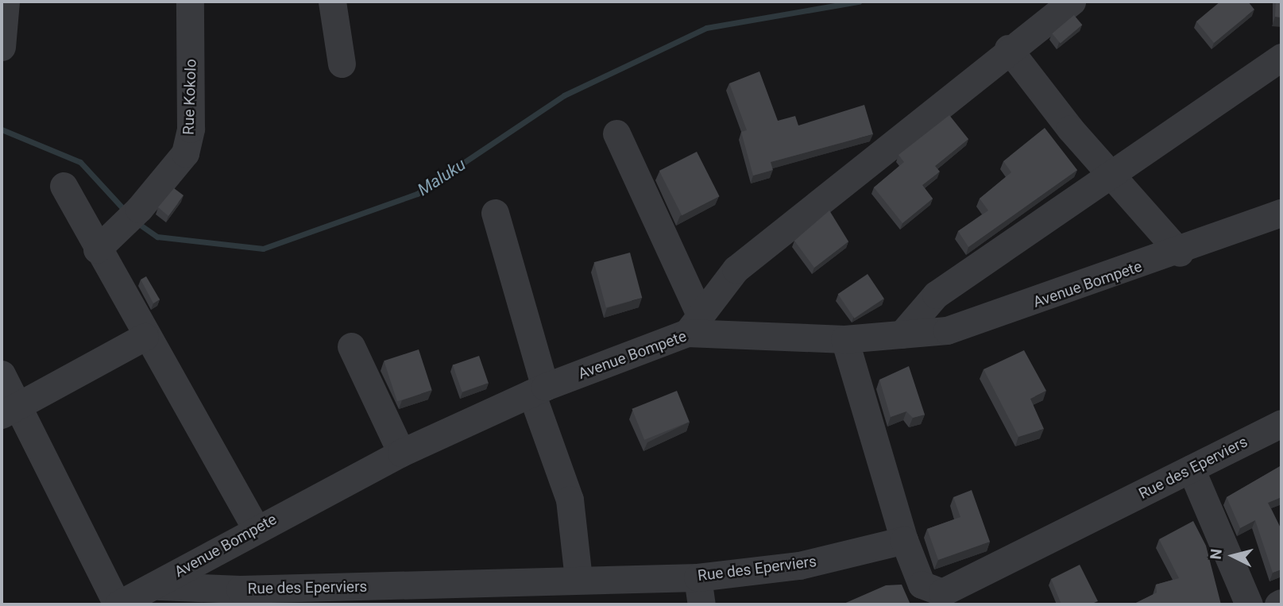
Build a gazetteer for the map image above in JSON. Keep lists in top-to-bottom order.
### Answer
{
  "streets": {
    "street": ["Rue Kokolo", "Avenue Bompete", "Rue des Eperviers"]
  },
  "crossings": [
    ["Avenue Bompete", "Rue des Eperviers"]
  ],
  "water": ["Maluku"],
  "north": "left"
}
